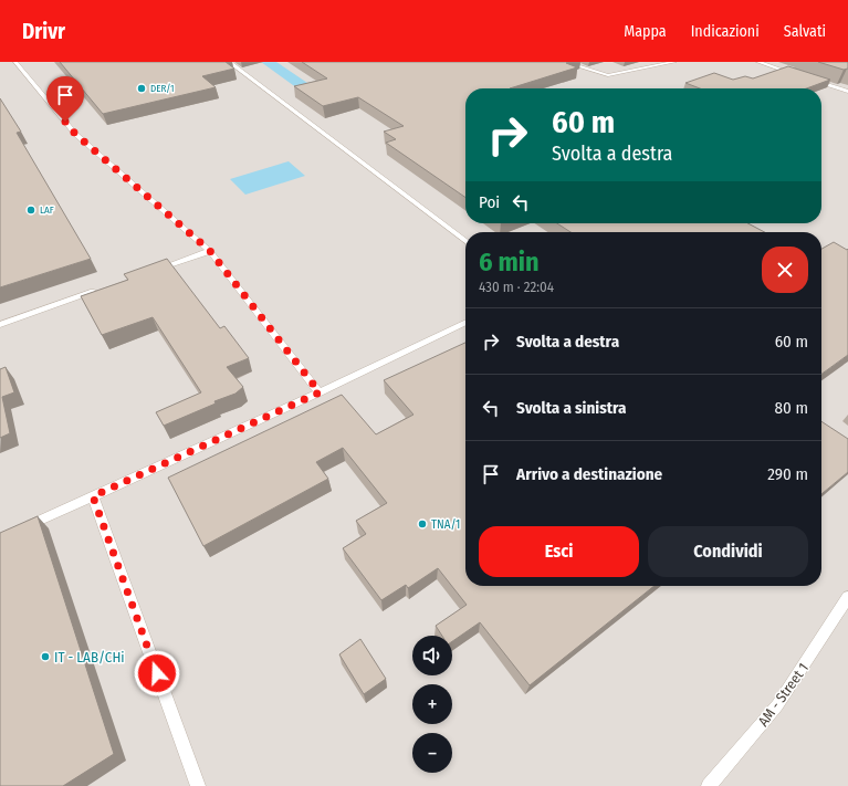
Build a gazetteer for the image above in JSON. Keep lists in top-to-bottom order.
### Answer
{
  "streets": {
    "lane": ["AM - Street 1"]
  },
  "places": [
    "DER/1",
    "LAF",
    "TNA/1",
    "IT - LAB/CHi"
  ],
  "page": {
    "header": "Drivr",
    "nav": ["Mappa", "Indicazioni", "Salvati"],
    "turn": ["60 m", "Svolta a destra"],
    "then": "Poi",
    "heading": ["6 min", "430 m · 22:04"],
    "list": [
      {
        "name": "Svolta a destra",
        "value": "60 m"
      },
      {
        "name": "Svolta a sinistra",
        "value": "80 m"
      },
      {
        "name": "Arrivo a destinazione",
        "value": "290 m"
      }
    ],
    "buttons": ["Esci", "Condividi"],
    "map_buttons": ["+", "−"]
  }
}
